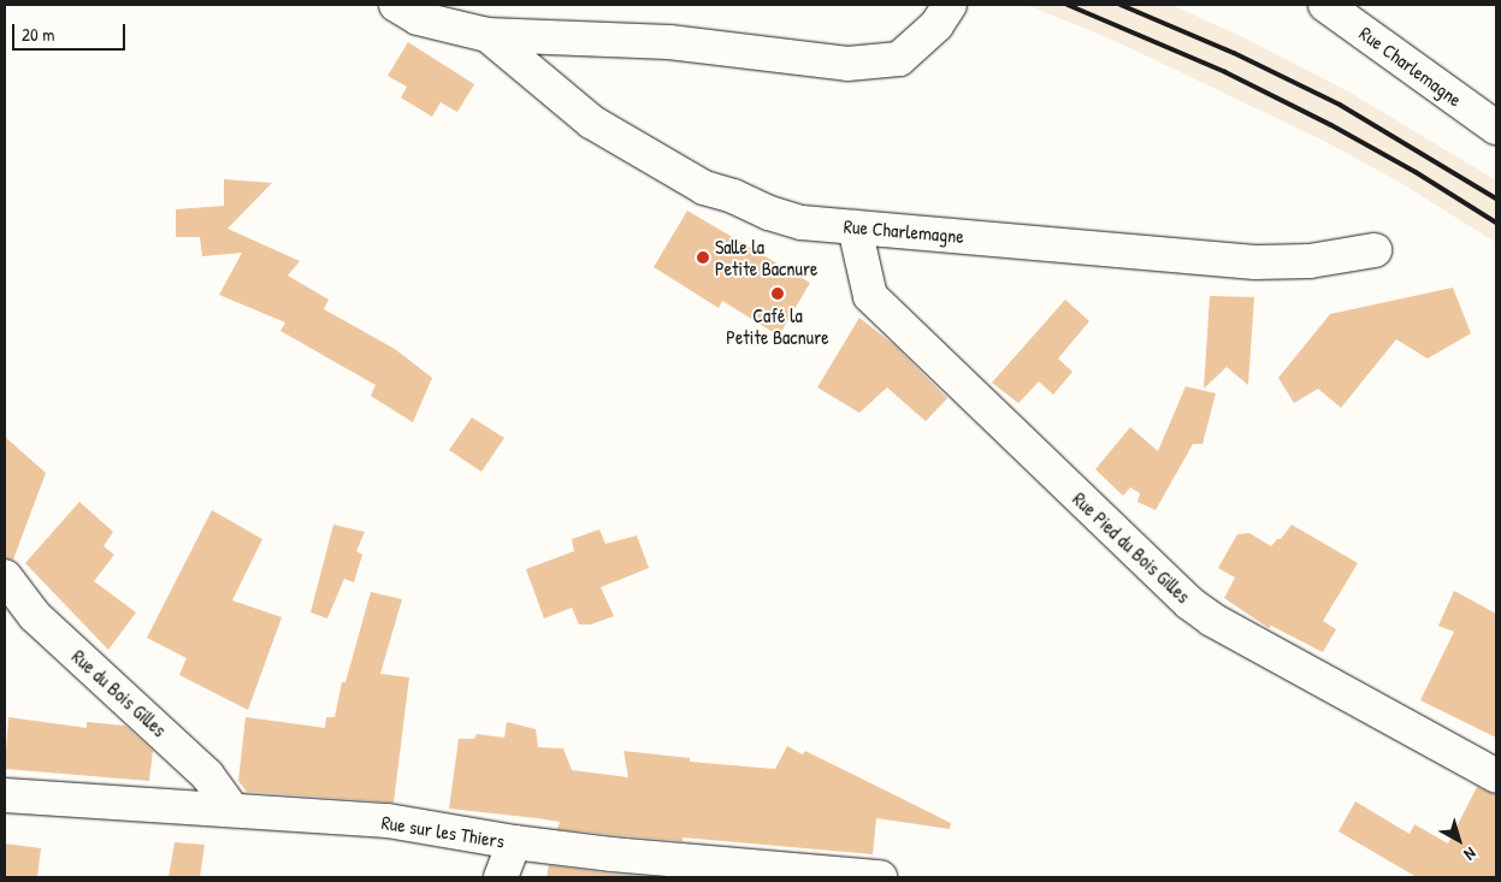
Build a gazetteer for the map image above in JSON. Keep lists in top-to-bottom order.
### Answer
{
  "streets": {
    "street": [
      "Rue Charlemagne",
      "Rue Pied du Bois Gilles",
      "Rue du Bois Gilles",
      "Rue sur les Thiers"
    ]
  },
  "crossings": [
    ["Rue Charlemagne", "Rue Pied du Bois Gilles"],
    ["Rue du Bois Gilles", "Rue sur les Thiers"]
  ],
  "places": ["Salle la Petite Bacnure", "Café la Petite Bacnure"],
  "scale_bar": "20 m",
  "north": "bottom right"
}
